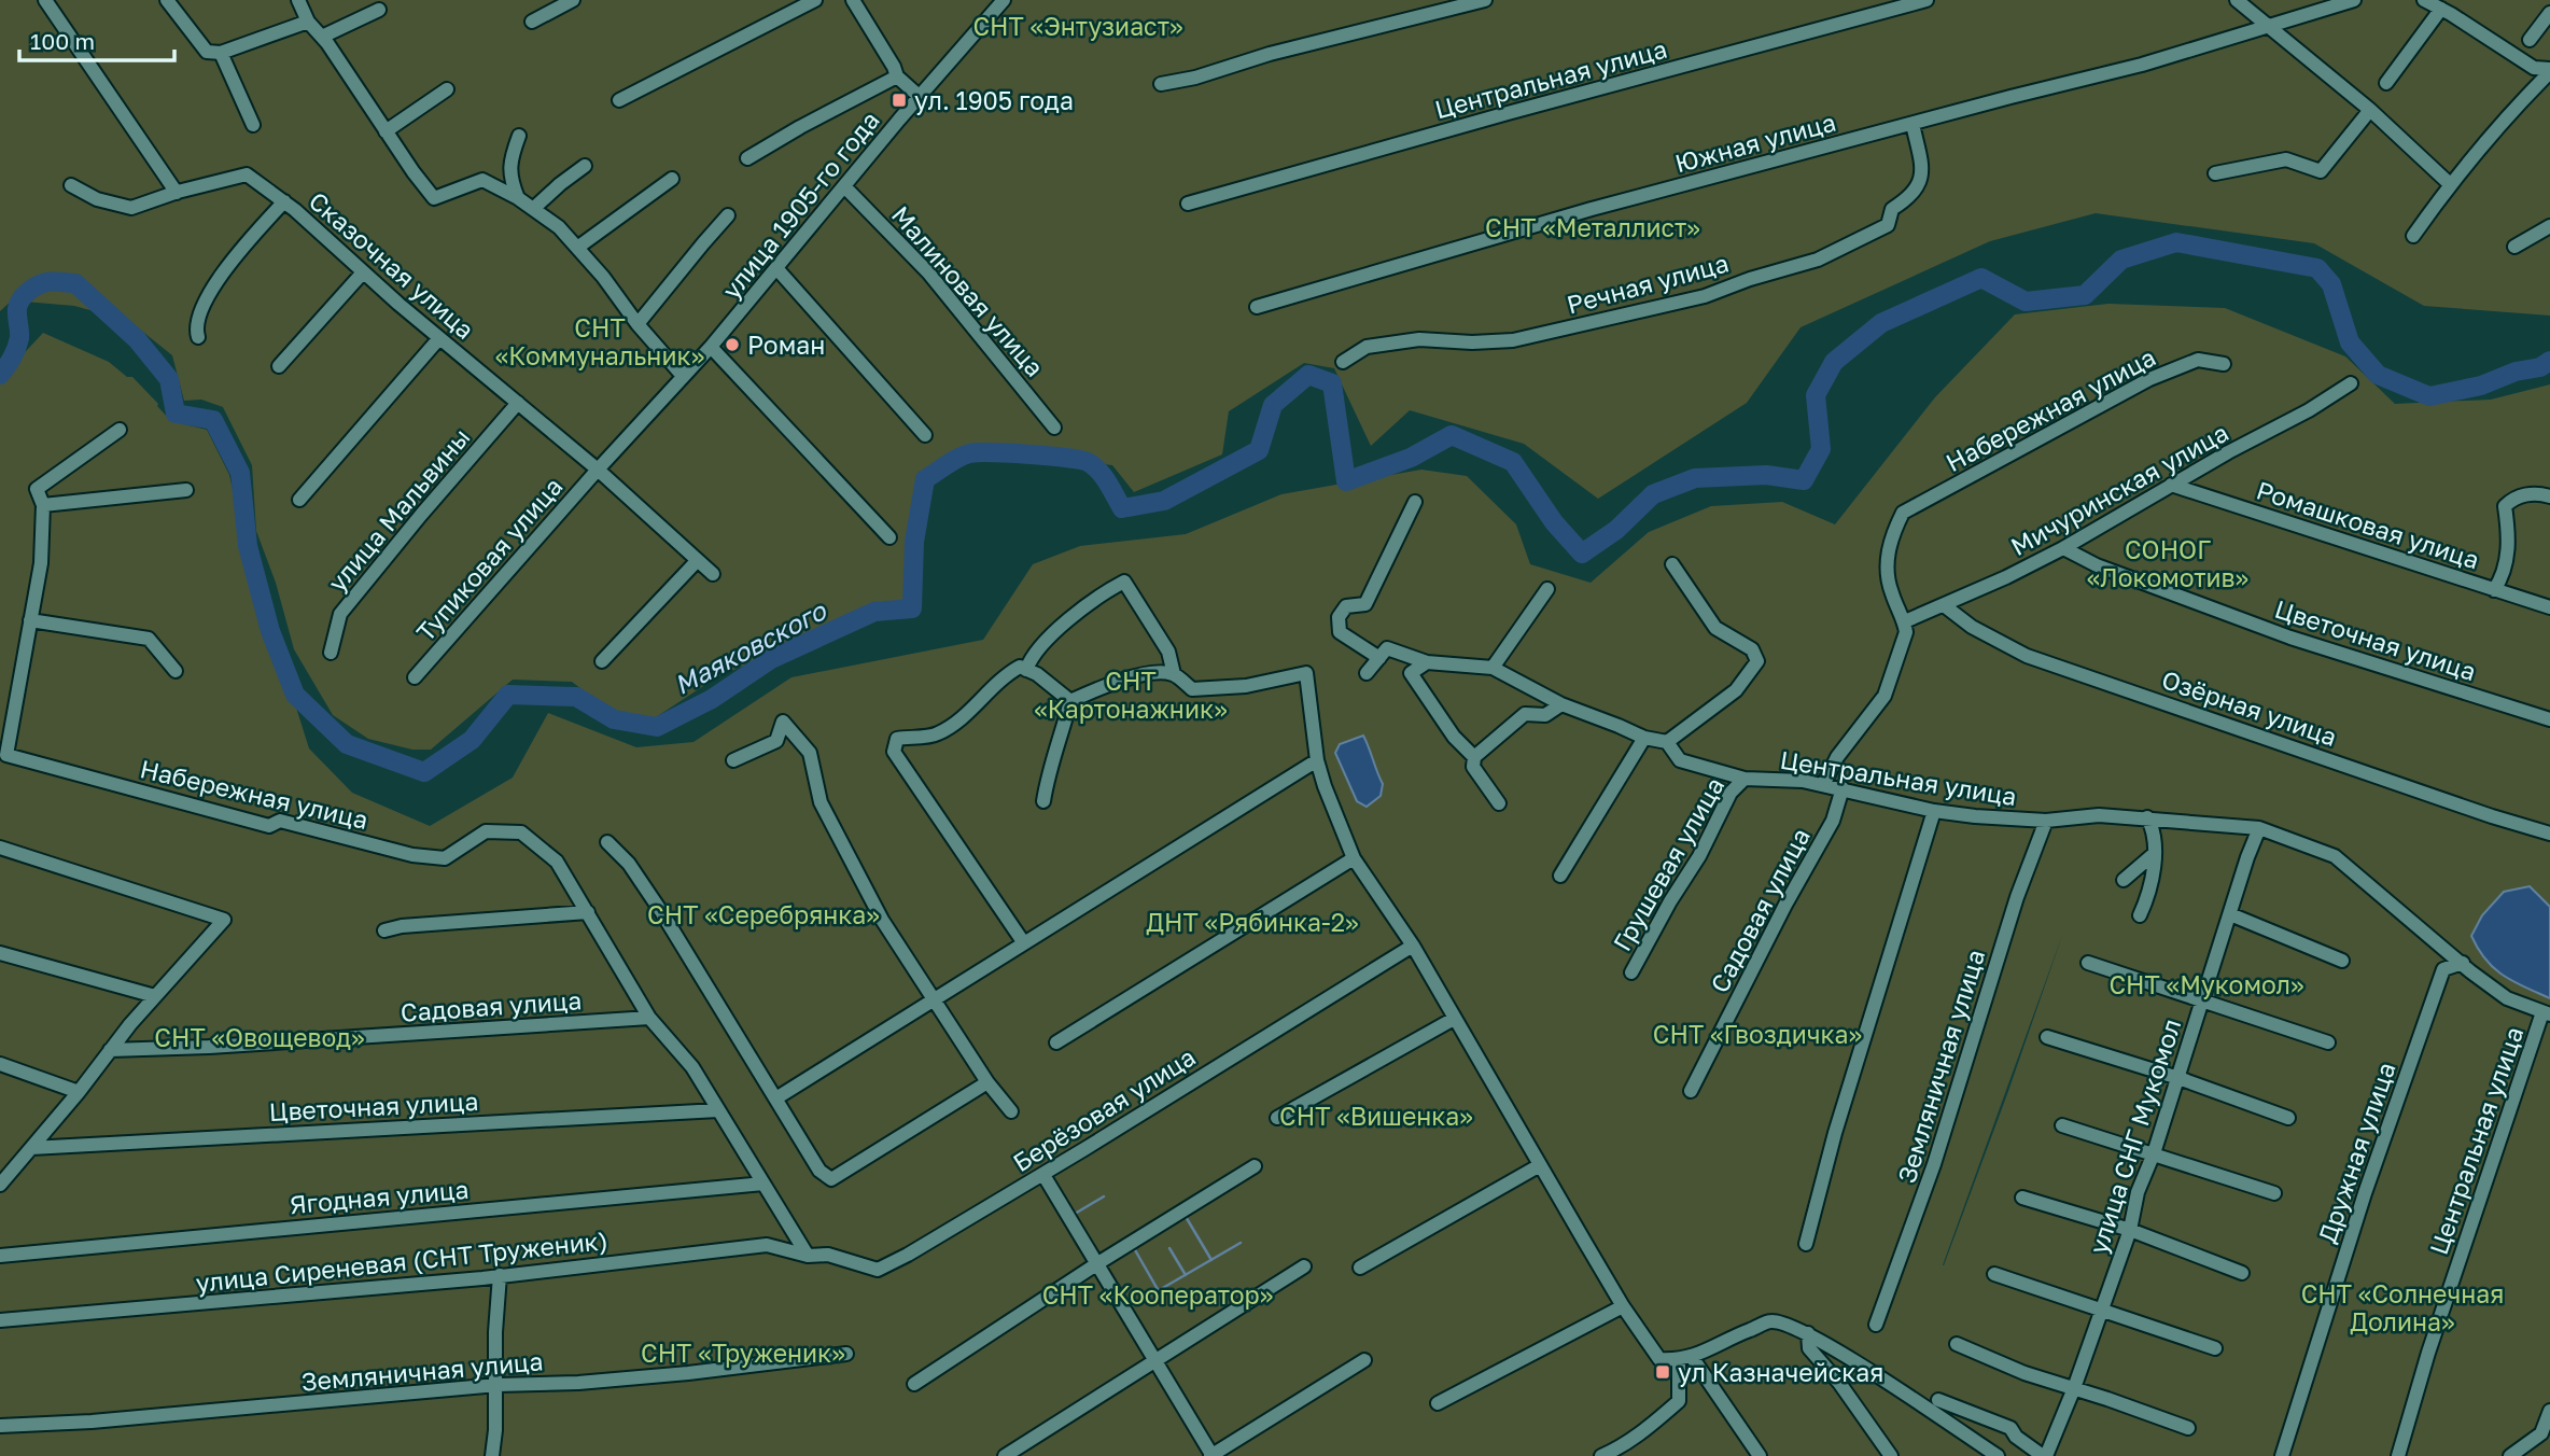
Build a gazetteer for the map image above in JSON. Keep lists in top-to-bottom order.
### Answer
{
  "streets": {
    "street": [
      "Центральная улица",
      "Южная улица",
      "улица 1905-го года",
      "Сказочная улица",
      "Речная улица",
      "Малиновая улица",
      "Набережная улица",
      "Мичуринская улица",
      "улица Мальвины",
      "Ромашковая улица",
      "Тупиковая улица",
      "Цветочная улица",
      "Озёрная улица",
      "Грушевая улица",
      "Садовая улица",
      "Земляничная улица",
      "Берёзовая улица",
      "улица СНГ Мукомол",
      "Дружная улица",
      "Ягодная улица",
      "улица Сиреневая (СНТ Труженик)"
    ]
  },
  "crossings": [
    ["Центральная улица", "Грушевая улица"],
    ["Центральная улица", "Садовая улица"],
    ["Центральная улица", "Земляничная улица"],
    ["Центральная улица", "улица СНГ Мукомол"],
    ["Центральная улица", "Дружная улица"],
    ["Южная улица", "Речная улица"],
    ["улица 1905-го года", "Сказочная улица"],
    ["улица 1905-го года", "Малиновая улица"],
    ["улица 1905-го года", "Тупиковая улица"],
    ["Сказочная улица", "улица Мальвины"],
    ["Сказочная улица", "Тупиковая улица"],
    ["Набережная улица", "Мичуринская улица"],
    ["Мичуринская улица", "Ромашковая улица"],
    ["Мичуринская улица", "Цветочная улица"],
    ["Мичуринская улица", "Озёрная улица"],
    ["Берёзовая улица", "улица Сиреневая (СНТ Труженик)"]
  ],
  "water": ["Маяковского"],
  "parks": [
    "СНТ «Энтузиаст»",
    "СНТ «Металлист»",
    "СНТ «Коммунальник»",
    "СОНОГ «Локомотив»",
    "СНТ «Картонажник»",
    "СНТ «Серебрянка»",
    "ДНТ «Рябинка-2»",
    "СНТ «Мукомол»",
    "СНТ «Гвоздичка»",
    "СНТ «Овощевод»",
    "СНТ «Вишенка»",
    "СНТ «Солнечная Долина»",
    "СНТ «Кооператор»",
    "СНТ «Труженик»"
  ],
  "places": {
    "transit": ["ул. 1905 года", "ул Казначейская"],
    "other": ["Роман"]
  },
  "scale_bar": "100 m"
}
